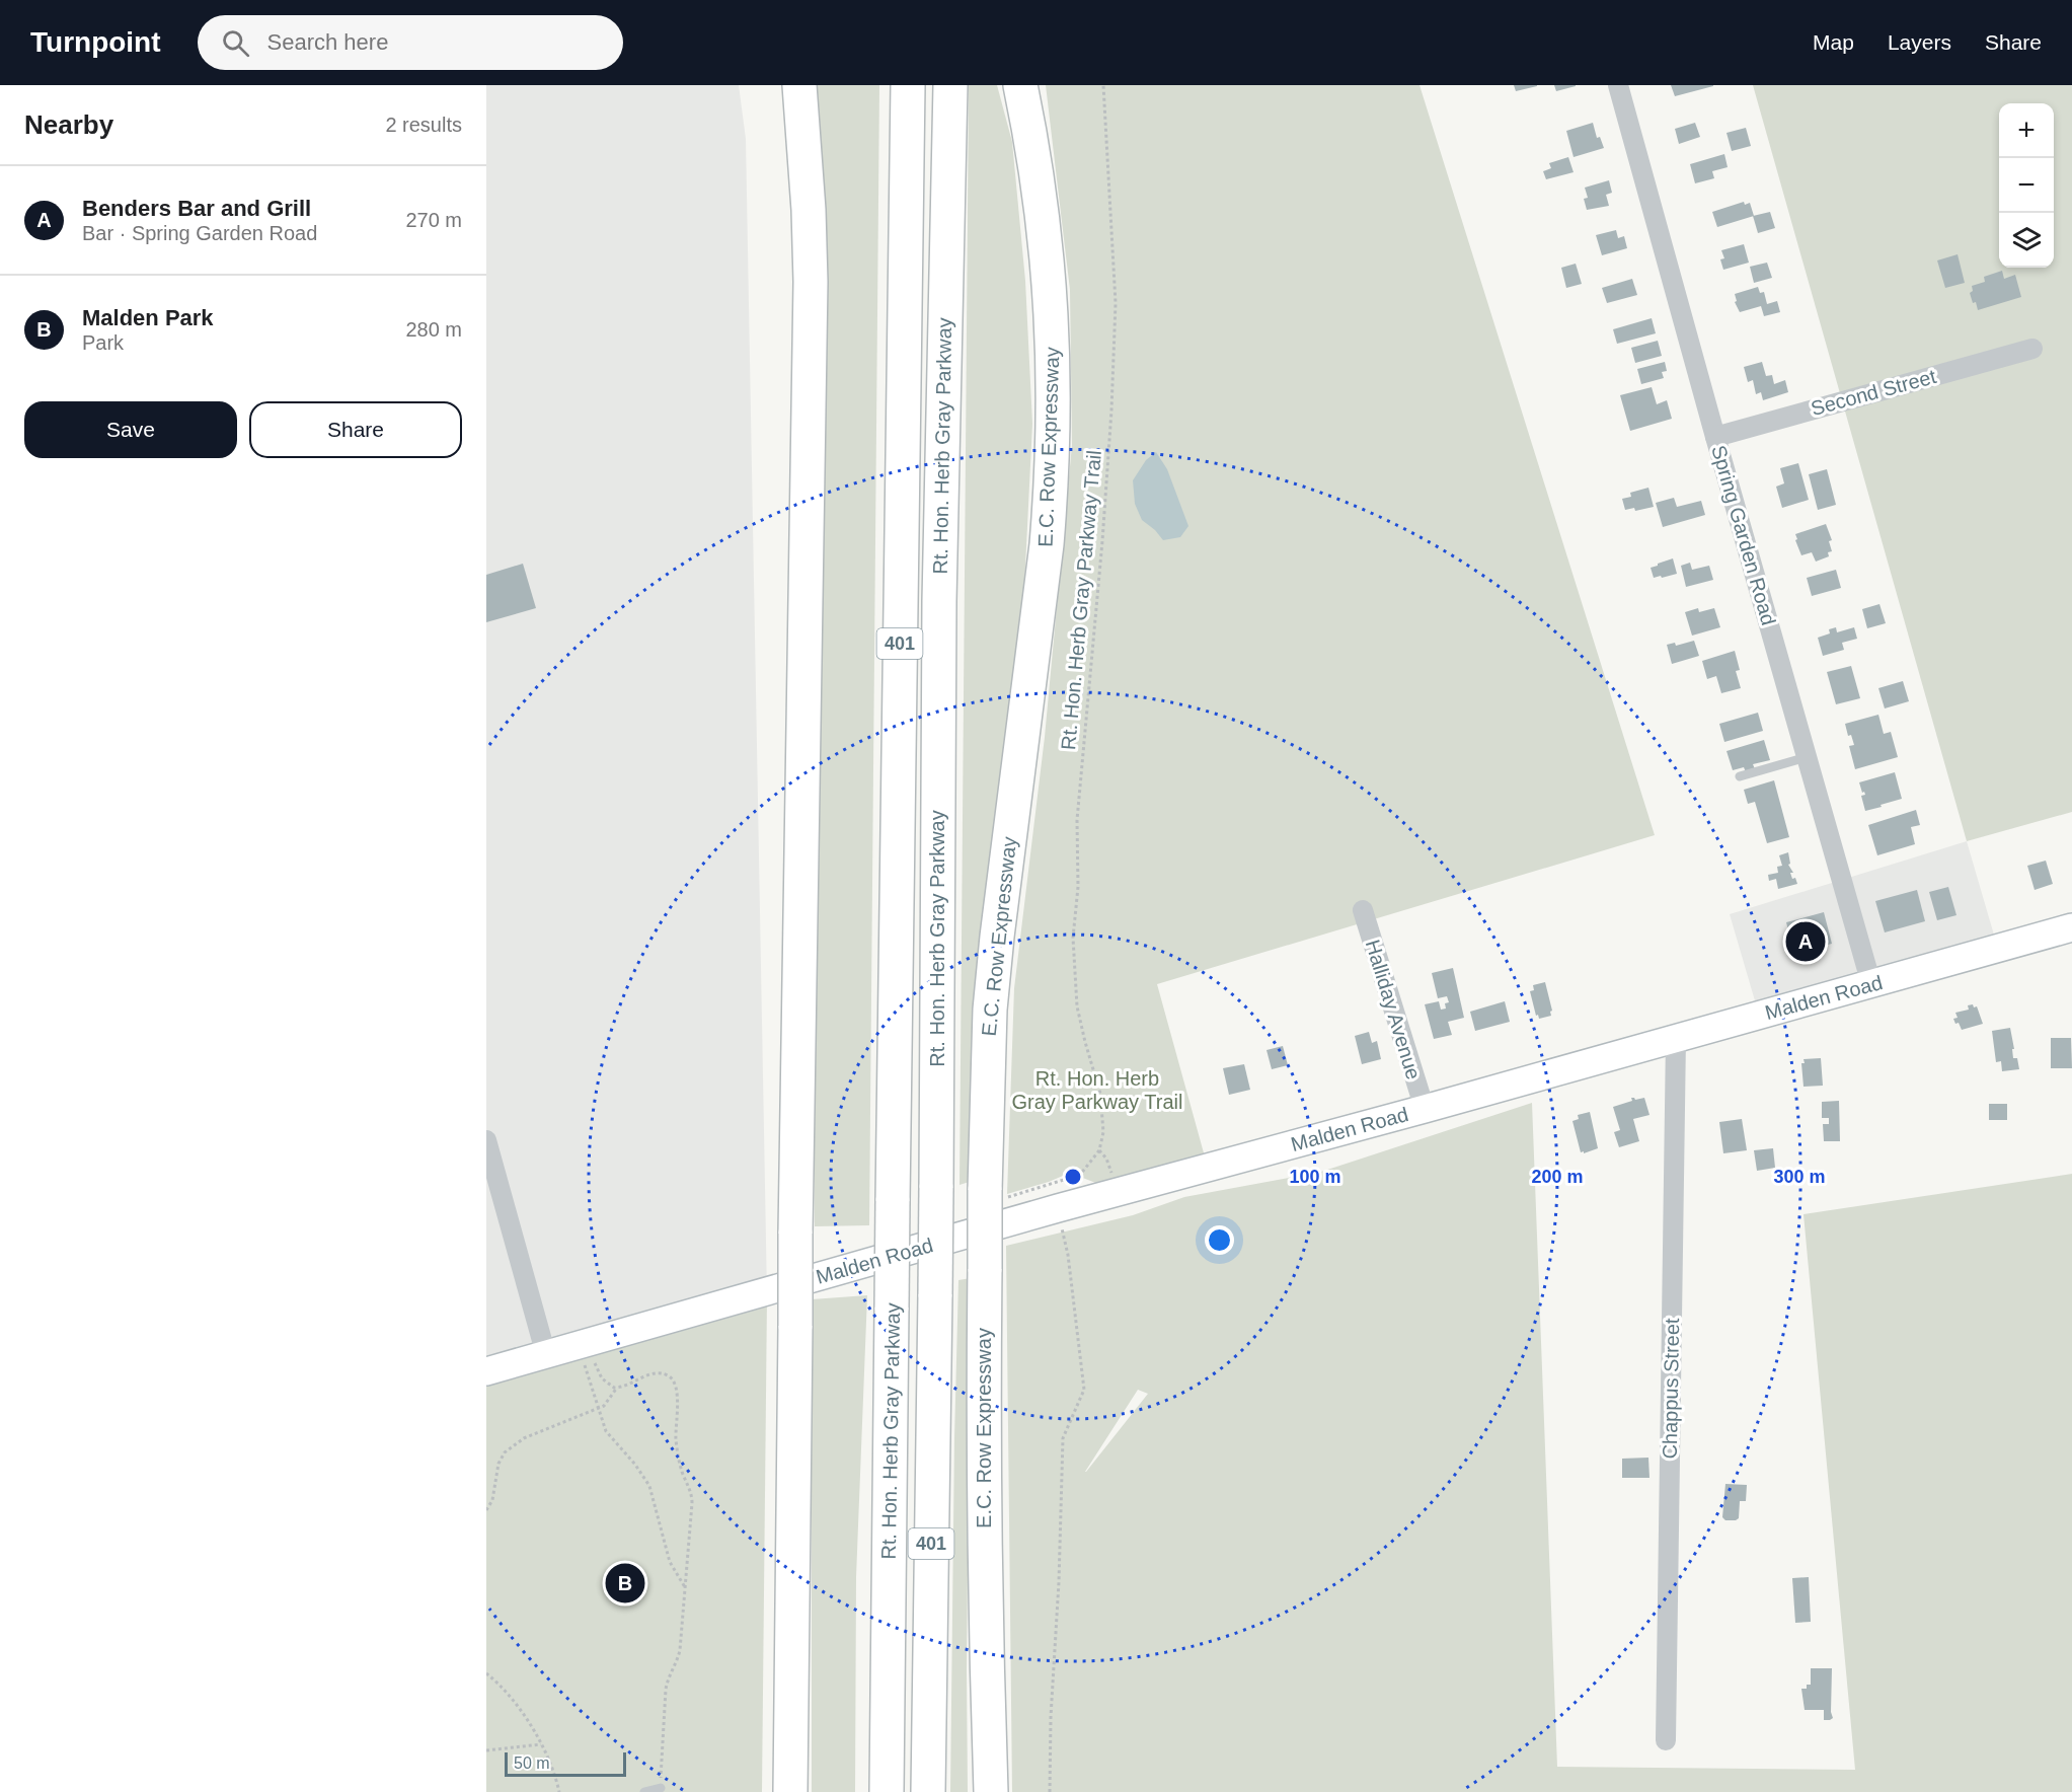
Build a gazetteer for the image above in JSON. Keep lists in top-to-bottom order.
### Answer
{
  "streets": {
    "highway": ["Rt. Hon. Herb Gray Parkway", "E.C. Row Expressway", "401"],
    "main road": ["Malden Road"],
    "street": [
      "Second Street",
      "Spring Garden Road",
      "Halliday Avenue",
      "Chappus Street"
    ],
    "path": ["Rt. Hon. Herb Gray Parkway Trail"]
  },
  "crossings": [
    ["Second Street", "Spring Garden Road"],
    ["E.C. Row Expressway", "Rt. Hon. Herb Gray Parkway Trail"],
    ["Spring Garden Road", "Malden Road"],
    ["Malden Road", "Halliday Avenue"],
    ["Malden Road", "Chappus Street"]
  ],
  "parks": ["Rt. Hon. Herb Gray Parkway Trail"],
  "scale_bar": "50 m",
  "page": {
    "header": "Turnpoint",
    "search": "Search here",
    "nav": ["Map", "Layers", "Share"],
    "heading": ["Nearby", "2 results"],
    "map_buttons": ["+", "−"],
    "list": [
      {
        "mark": "A",
        "name": "Benders Bar and Grill",
        "note": "Bar · Spring Garden Road",
        "value": "270 m"
      },
      {
        "mark": "B",
        "name": "Malden Park",
        "note": "Park",
        "value": "280 m"
      }
    ],
    "buttons": ["Save", "Share"],
    "pins": ["A", "B"],
    "scale": "50 m"
  },
  "rings": ["100 m", "200 m", "300 m"]
}
